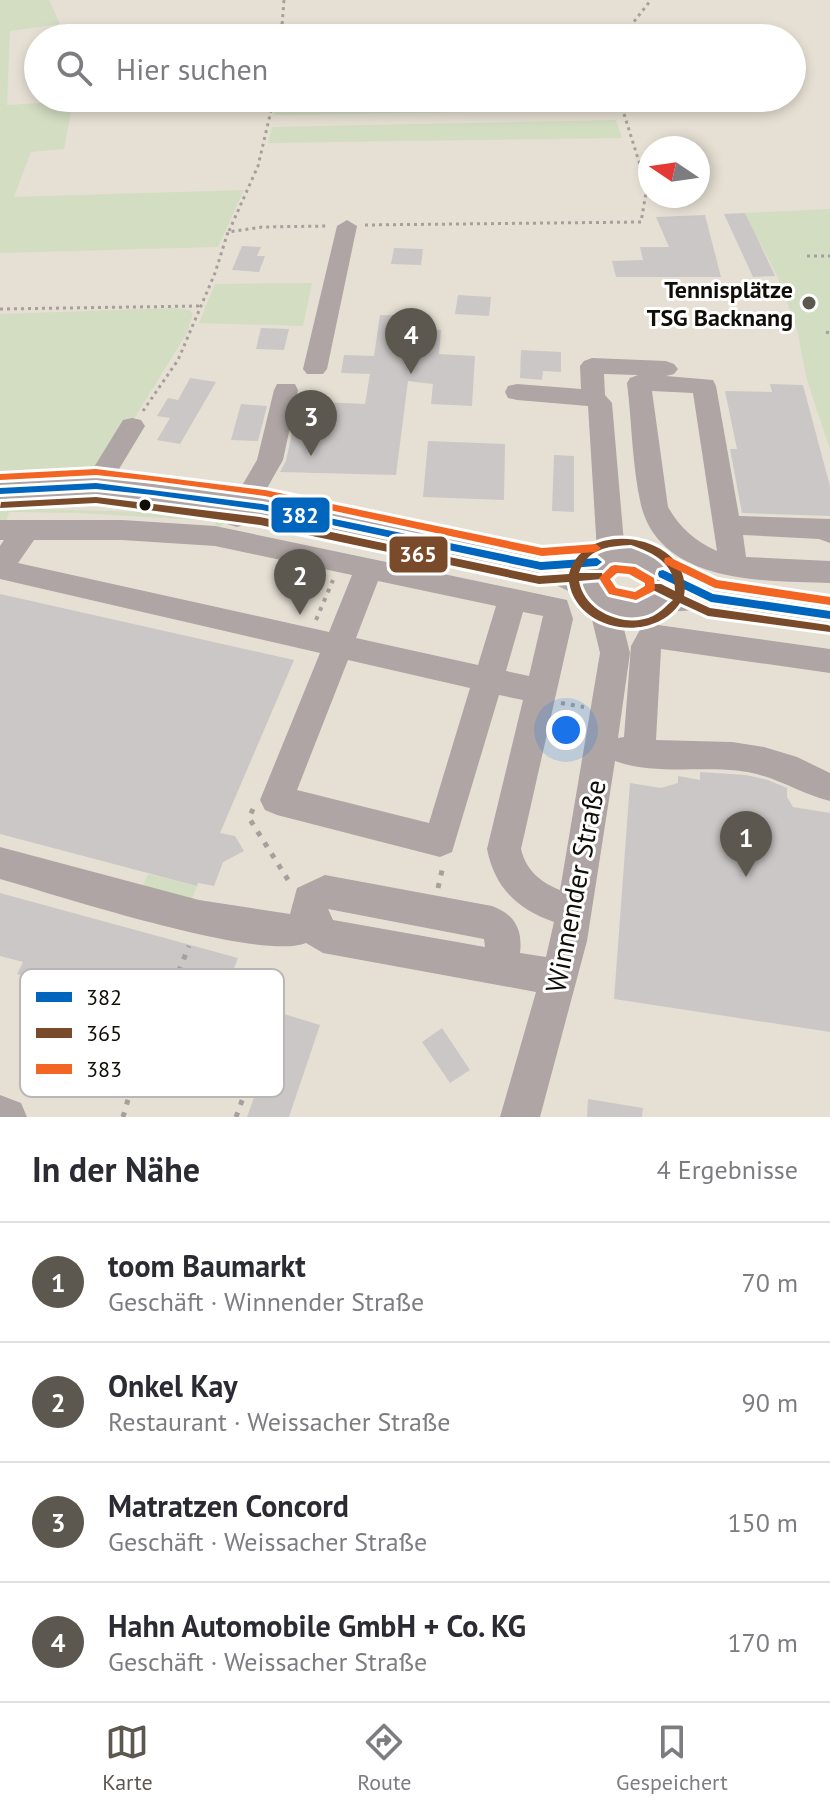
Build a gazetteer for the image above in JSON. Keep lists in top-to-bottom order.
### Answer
{
  "streets": {
    "street": ["Winnender Straße"]
  },
  "places": ["Tennisplätze TSG Backnang"],
  "lines": ["transit line 383", "transit line 382", "transit line 365"],
  "legend": ["382", "365", "383"],
  "north": "left",
  "page": {
    "search": "Hier suchen",
    "pins": [
      "4",
      "3",
      "2",
      "1"
    ],
    "heading": ["In der Nähe", "4 Ergebnisse"],
    "list": [
      {
        "mark": "1",
        "name": "toom Baumarkt",
        "note": "Geschäft · Winnender Straße",
        "value": "70 m"
      },
      {
        "mark": "2",
        "name": "Onkel Kay",
        "note": "Restaurant · Weissacher Straße",
        "value": "90 m"
      },
      {
        "mark": "3",
        "name": "Matratzen Concord",
        "note": "Geschäft · Weissacher Straße",
        "value": "150 m"
      },
      {
        "mark": "4",
        "name": "Hahn Automobile GmbH + Co. KG",
        "note": "Geschäft · Weissacher Straße",
        "value": "170 m"
      }
    ],
    "nav": ["Karte", "Route", "Gespeichert"]
  }
}
